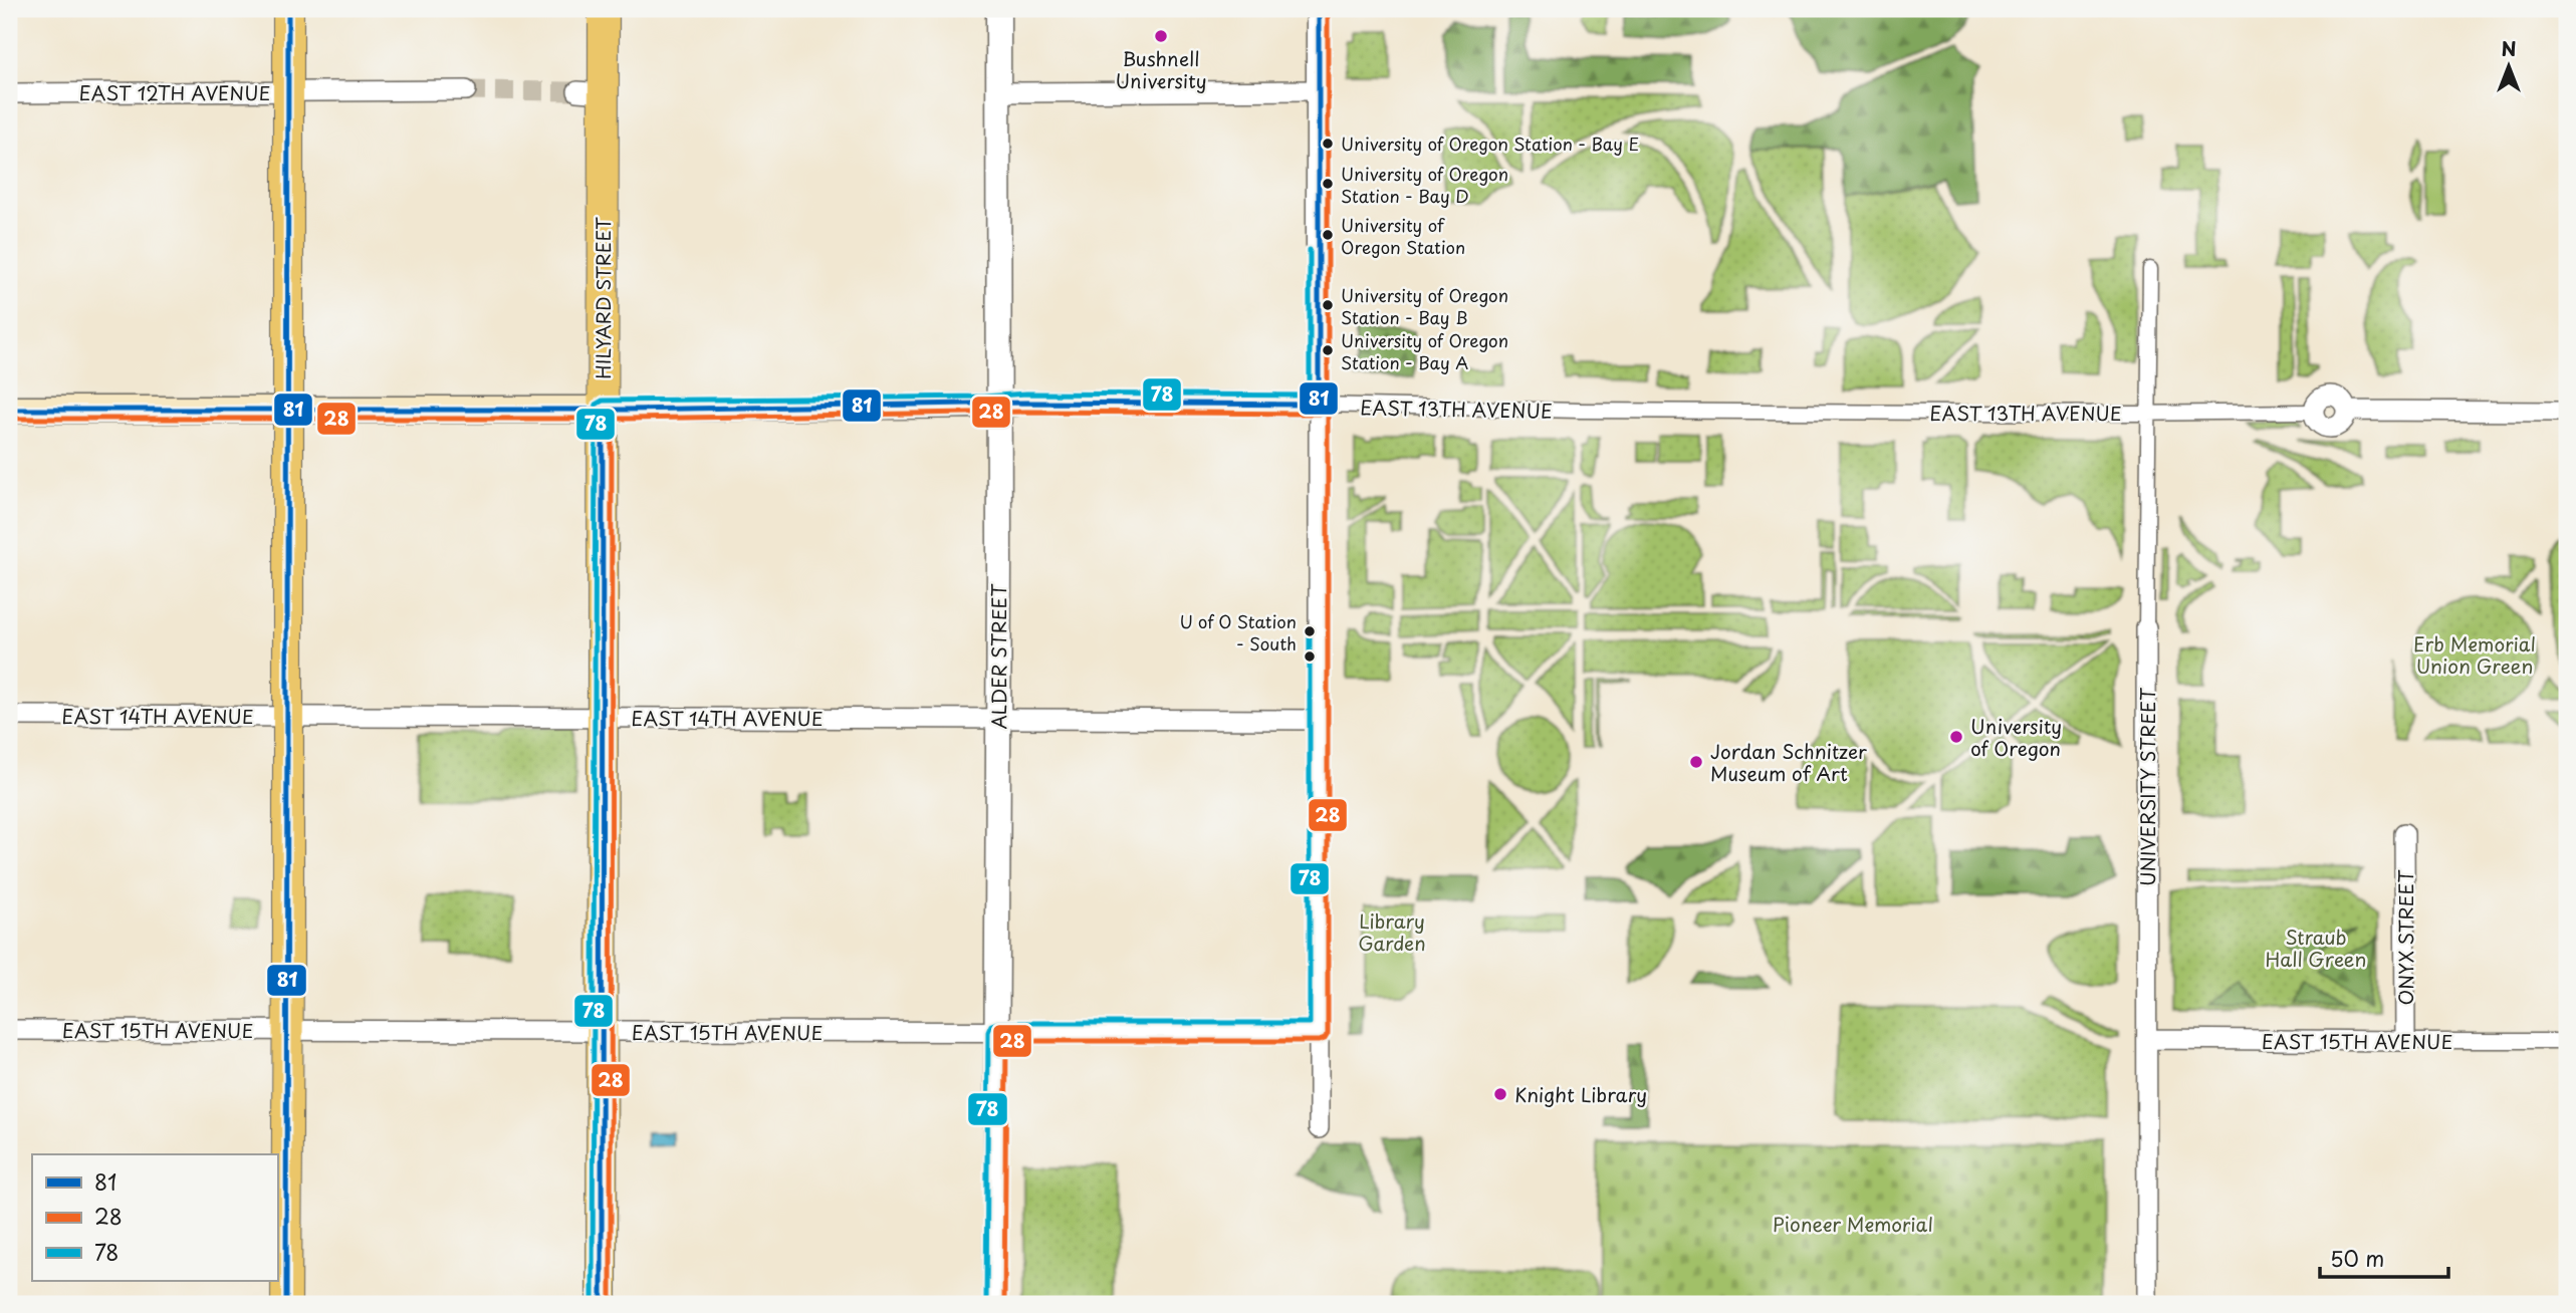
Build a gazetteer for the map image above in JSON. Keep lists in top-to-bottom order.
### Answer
{
  "streets": {
    "main road": ["HILYARD STREET", "EAST 13TH AVENUE"],
    "street": [
      "EAST 12TH AVENUE",
      "ALDER STREET",
      "EAST 14TH AVENUE",
      "UNIVERSITY STREET",
      "ONYX STREET",
      "EAST 15TH AVENUE"
    ]
  },
  "crossings": [
    ["HILYARD STREET", "EAST 13TH AVENUE"],
    ["HILYARD STREET", "EAST 14TH AVENUE"],
    ["HILYARD STREET", "EAST 15TH AVENUE"],
    ["EAST 13TH AVENUE", "ALDER STREET"],
    ["EAST 13TH AVENUE", "UNIVERSITY STREET"],
    ["ALDER STREET", "EAST 14TH AVENUE"],
    ["ALDER STREET", "EAST 15TH AVENUE"],
    ["UNIVERSITY STREET", "EAST 15TH AVENUE"],
    ["ONYX STREET", "EAST 15TH AVENUE"]
  ],
  "parks": [
    "Erb Memorial Union Green",
    "Library Garden",
    "Straub Hall Green",
    "Pioneer Memorial"
  ],
  "places": [
    "Bushnell University",
    "University of Oregon Station - Bay E",
    "University of Oregon Station - Bay D",
    "University of Oregon Station",
    "University of Oregon Station - Bay B",
    "University of Oregon Station - Bay A",
    "U of O Station - South",
    "University of Oregon",
    "Jordan Schnitzer Museum of Art",
    "Knight Library"
  ],
  "lines": ["transit line 81", "transit line 28", "transit line 78"],
  "legend": ["81", "28", "78"],
  "scale_bar": "50 m",
  "north": "top"
}
